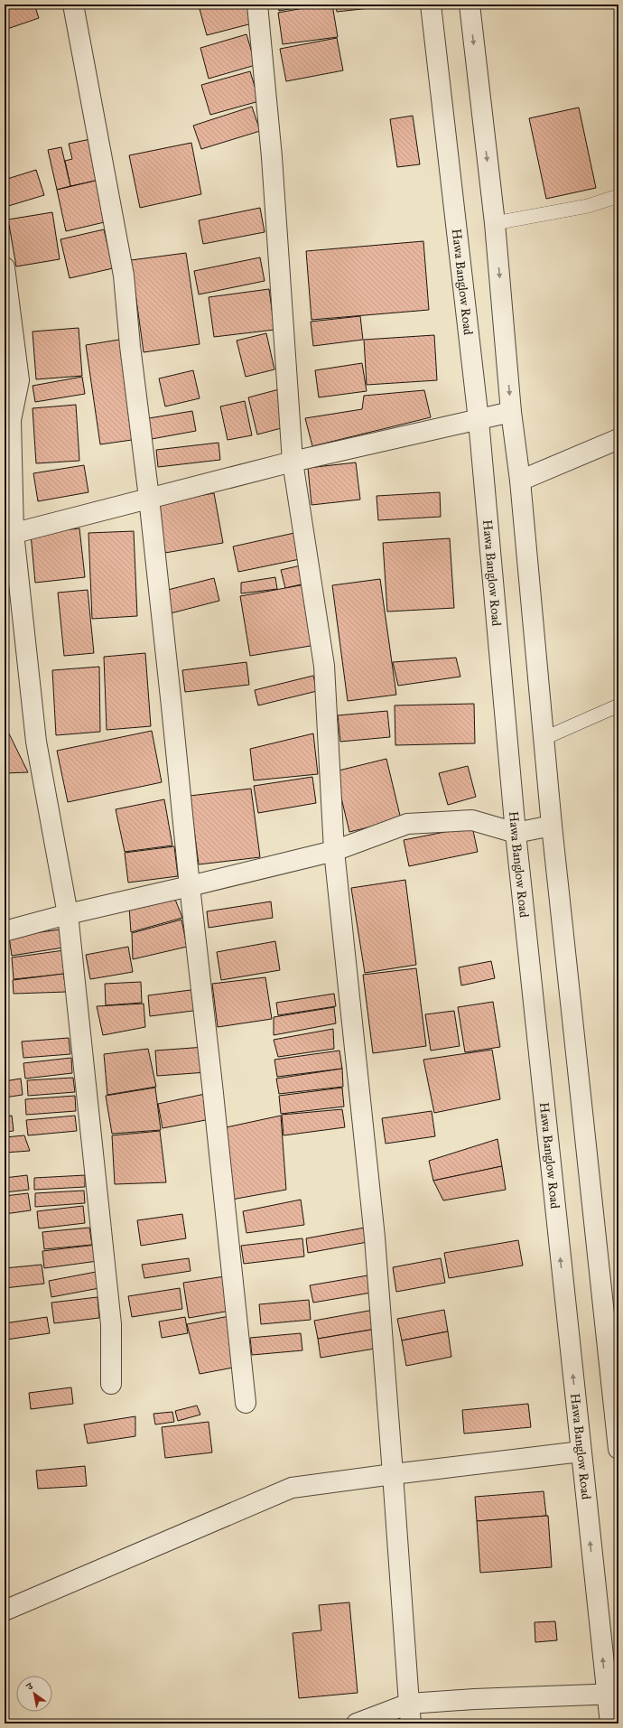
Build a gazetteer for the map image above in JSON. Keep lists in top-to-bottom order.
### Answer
{
  "streets": {
    "street": ["Hawa Banglow Road"]
  },
  "north": "top left"
}
